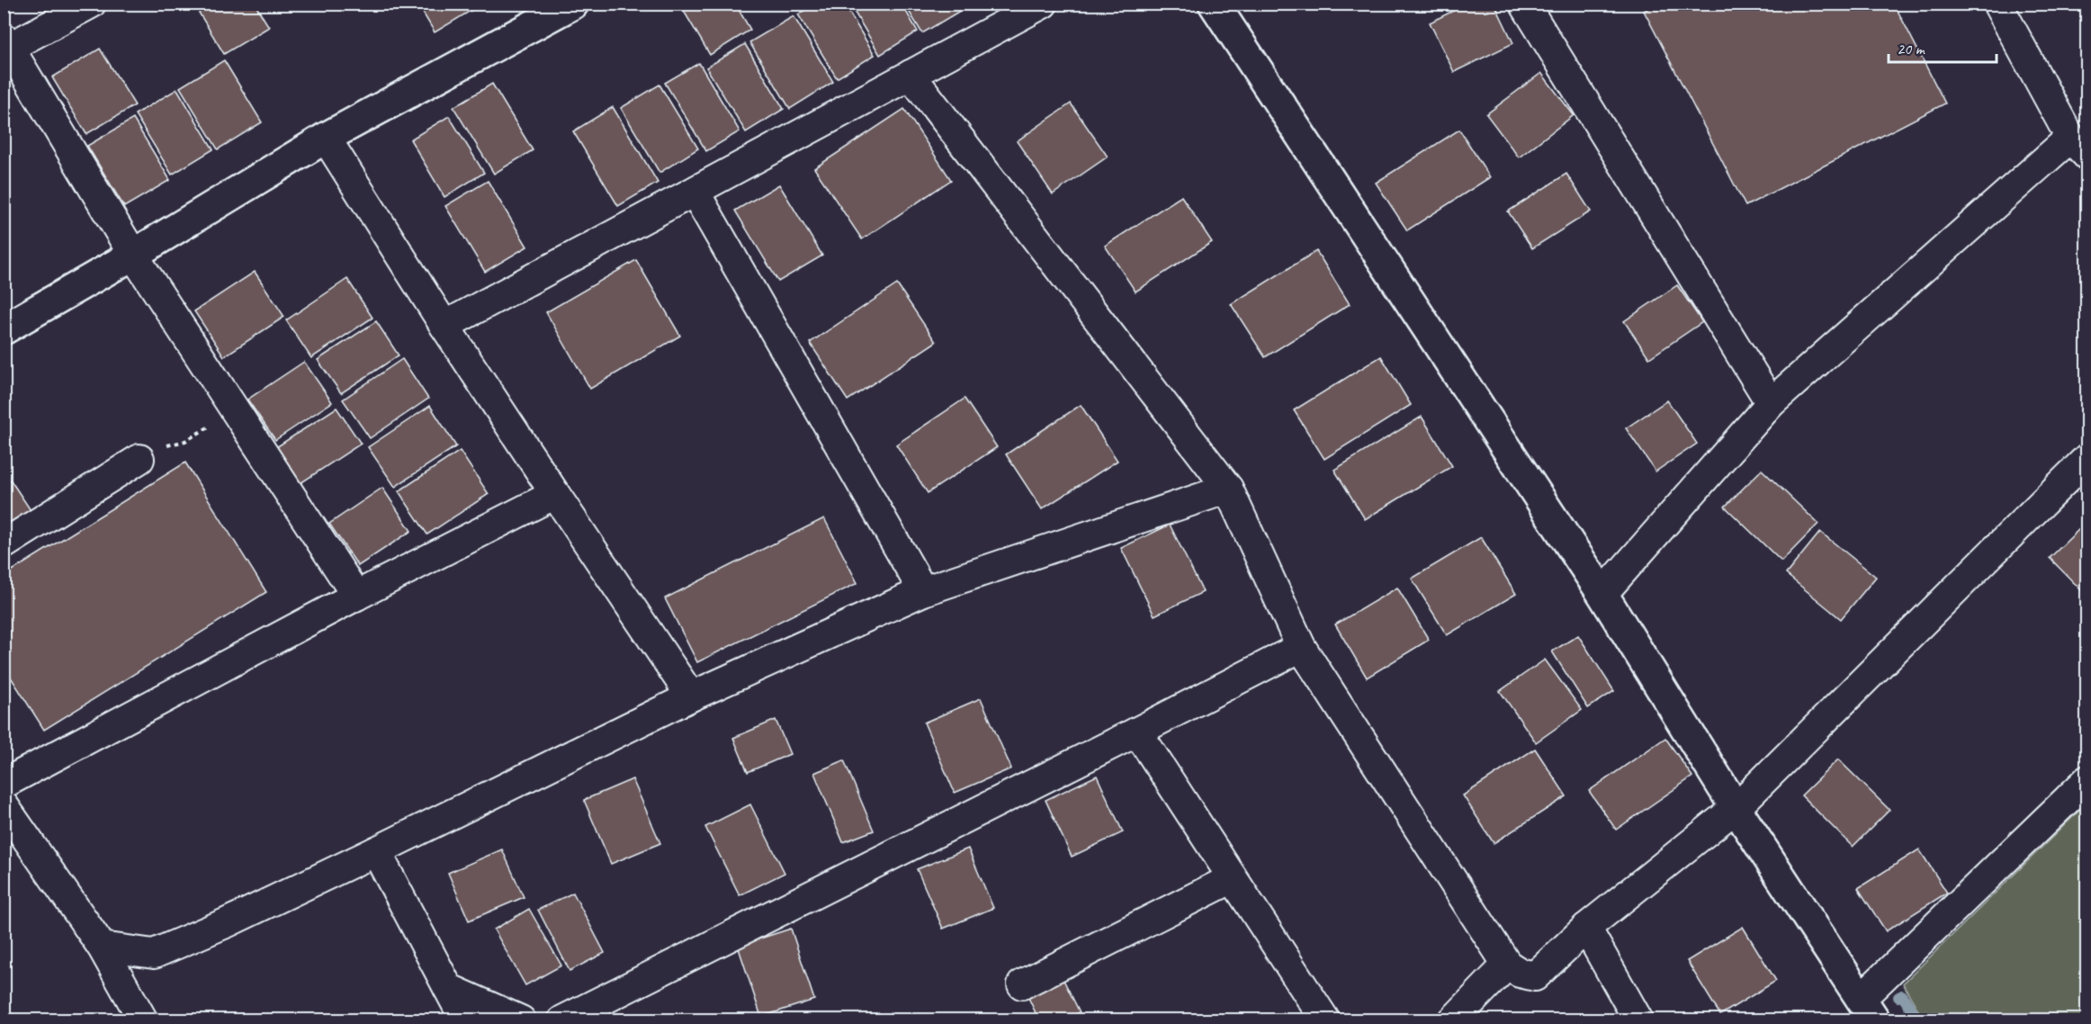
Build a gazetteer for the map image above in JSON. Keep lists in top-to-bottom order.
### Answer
{
  "scale_bar": "20 m"
}
